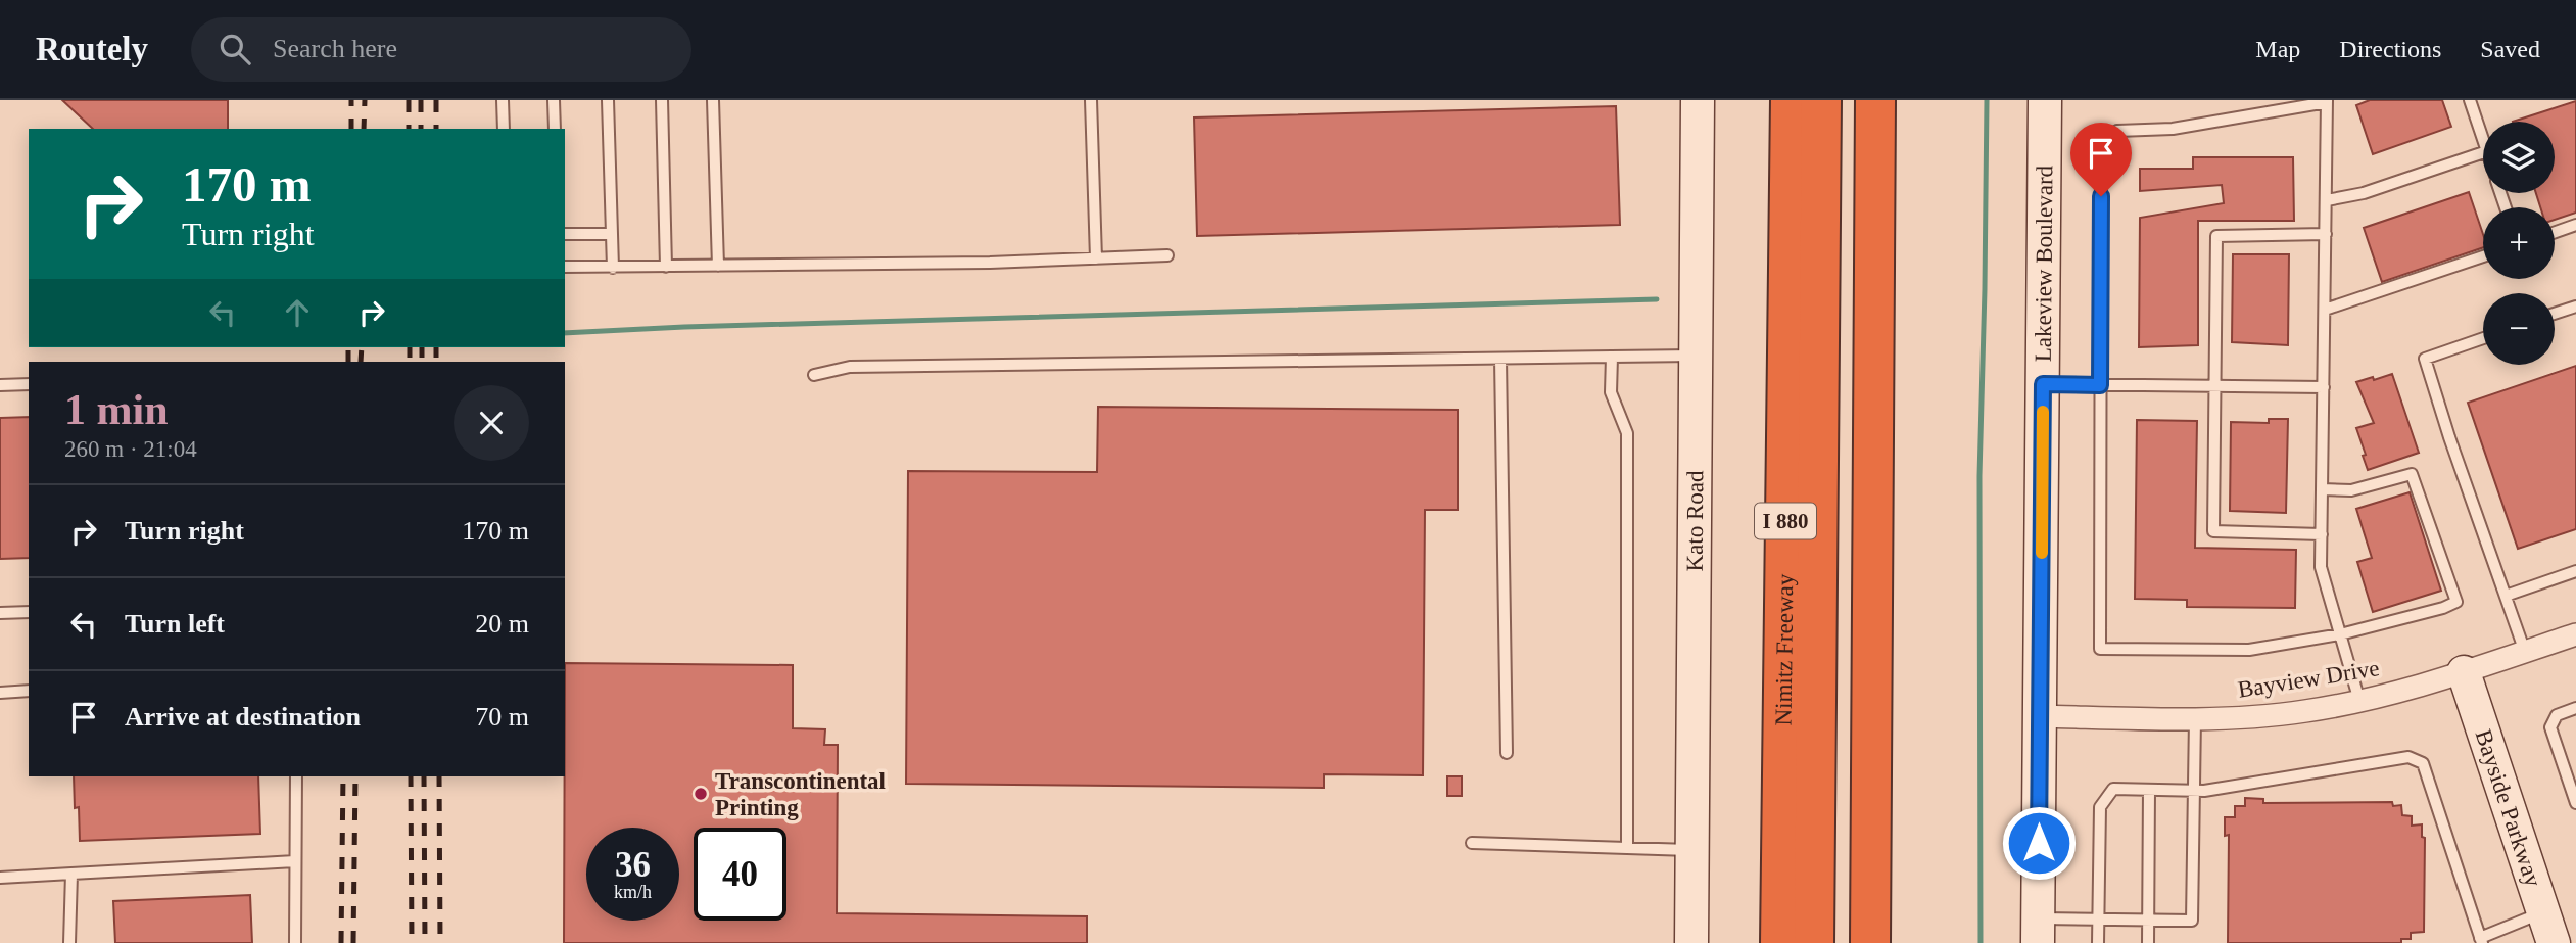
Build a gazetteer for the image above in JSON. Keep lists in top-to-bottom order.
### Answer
{
  "streets": {
    "highway": ["I 880", "Nimitz Freeway"],
    "street": [
      "Lakeview Boulevard",
      "Kato Road",
      "Bayview Drive",
      "Bayside Parkway"
    ]
  },
  "crossings": [
    ["Lakeview Boulevard", "Bayview Drive"],
    ["Bayview Drive", "Bayside Parkway"]
  ],
  "places": ["Transcontinental Printing"],
  "page": {
    "header": "Routely",
    "search": "Search here",
    "nav": ["Map", "Directions", "Saved"],
    "map_buttons": ["+", "−"],
    "turn": ["170 m", "Turn right"],
    "heading": ["1 min", "260 m · 21:04"],
    "list": [
      {
        "name": "Turn right",
        "value": "170 m"
      },
      {
        "name": "Turn left",
        "value": "20 m"
      },
      {
        "name": "Arrive at destination",
        "value": "70 m"
      }
    ],
    "speed": "36 km/h",
    "limit": "40"
  }
}
